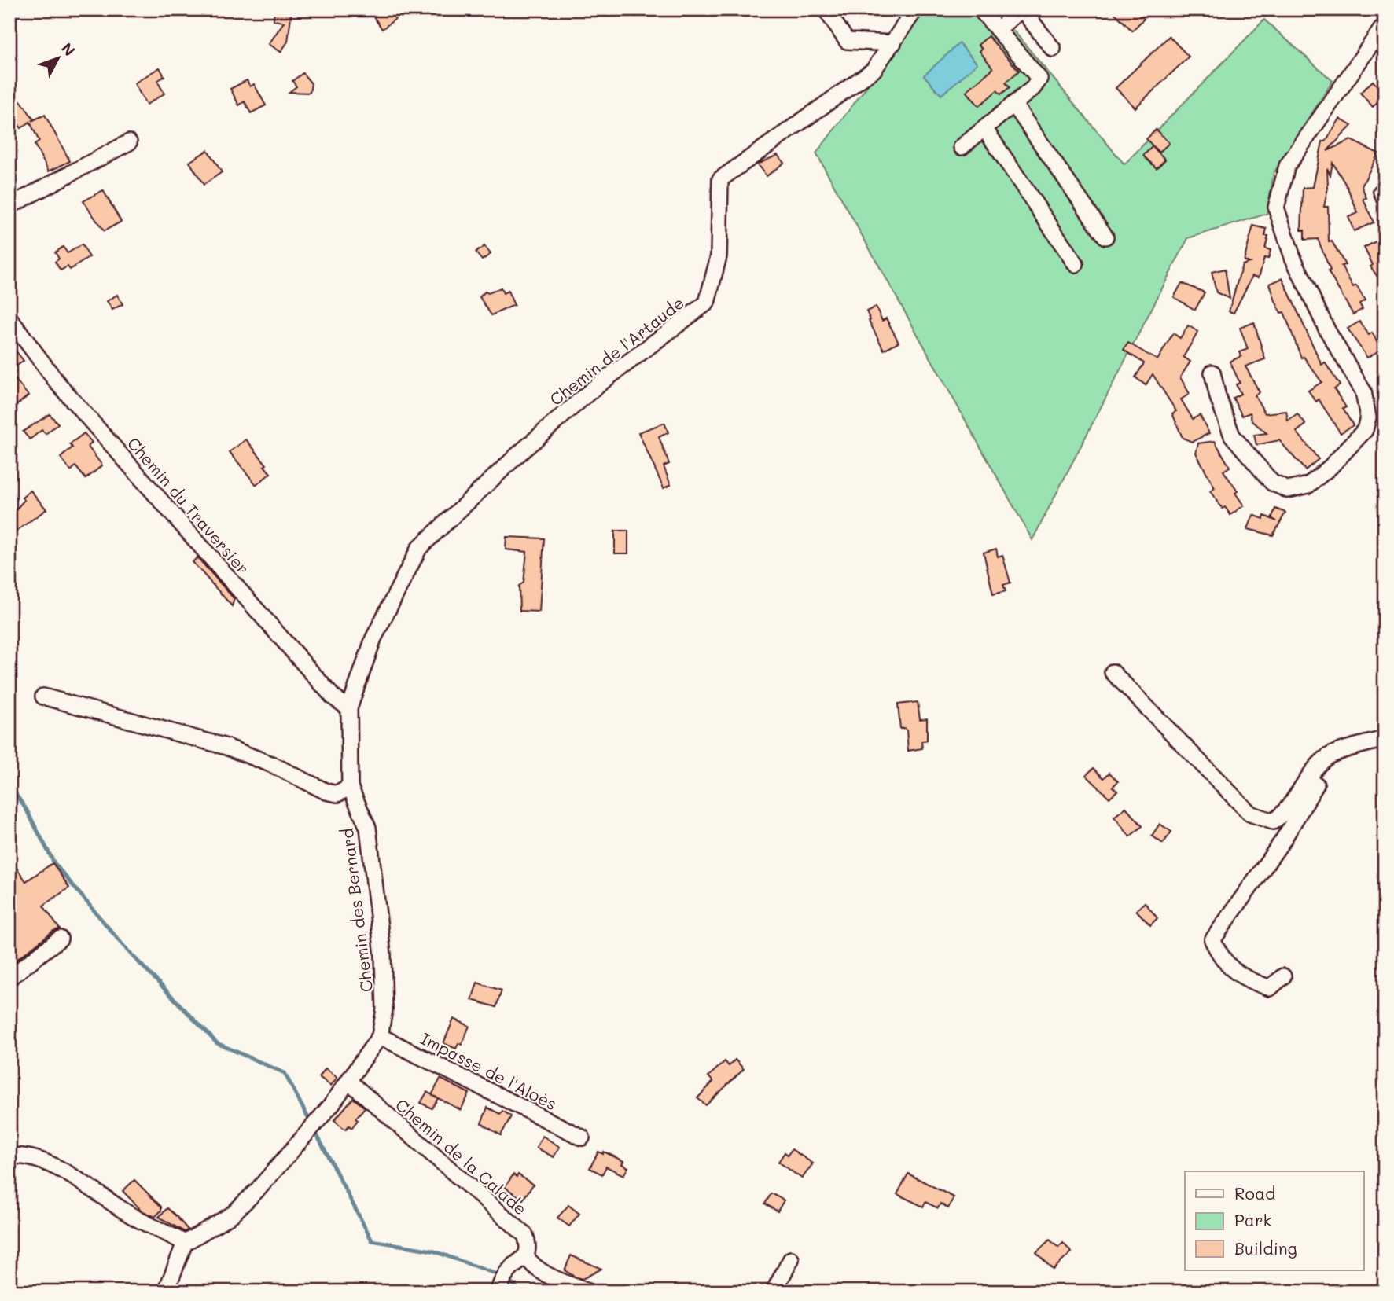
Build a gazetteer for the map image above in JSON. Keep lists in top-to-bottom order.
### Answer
{
  "streets": {
    "street": [
      "Chemin de l'Artaude",
      "Chemin du Traversier",
      "Chemin des Bernard",
      "Impasse de l'Aloès",
      "Chemin de la Calade"
    ]
  },
  "crossings": [
    ["Chemin de l'Artaude", "Chemin du Traversier"],
    ["Chemin de l'Artaude", "Chemin des Bernard"],
    ["Chemin du Traversier", "Chemin des Bernard"],
    ["Chemin des Bernard", "Impasse de l'Aloès"],
    ["Chemin des Bernard", "Chemin de la Calade"]
  ],
  "legend": ["Road", "Park", "Building"],
  "north": "top right"
}
